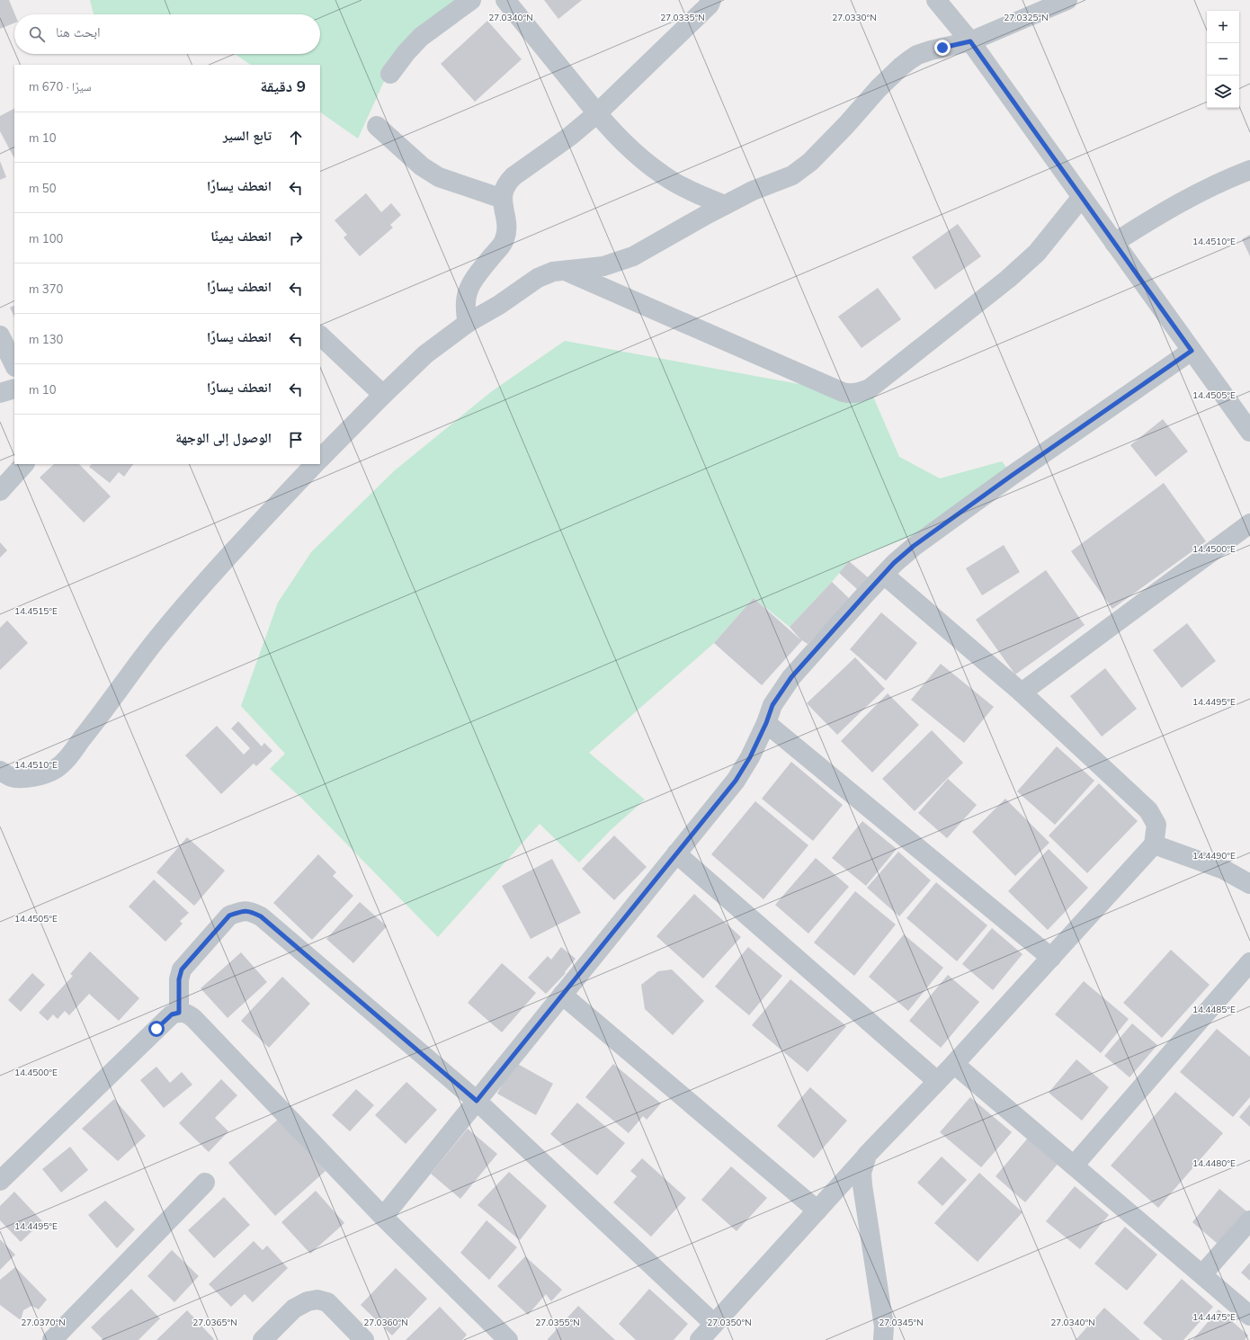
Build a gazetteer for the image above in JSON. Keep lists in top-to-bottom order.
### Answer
{
  "page": {
    "map_buttons": ["+", "−"],
    "search": "ابحث هنا",
    "heading": ["9 دقيقة", "سيرًا · 670 m"],
    "list": [
      ["تابع السير", "10 m"],
      ["انعطف يسارًا", "50 m"],
      ["انعطف يمينًا", "100 m"],
      ["انعطف يسارًا", "370 m"],
      ["انعطف يسارًا", "130 m"],
      ["انعطف يسارًا", "10 m"],
      "الوصول إلى الوجهة"
    ]
  },
  "coordinates": [
    "27.0340°N",
    "27.0335°N",
    "27.0330°N",
    "27.0325°N",
    "14.4510°E",
    "14.4505°E",
    "14.4500°E",
    "14.4515°E",
    "14.4495°E",
    "14.4490°E",
    "14.4485°E",
    "14.4480°E",
    "14.4475°E",
    "27.0370°N",
    "27.0365°N",
    "27.0360°N",
    "27.0355°N",
    "27.0350°N",
    "27.0345°N"
  ]
}
